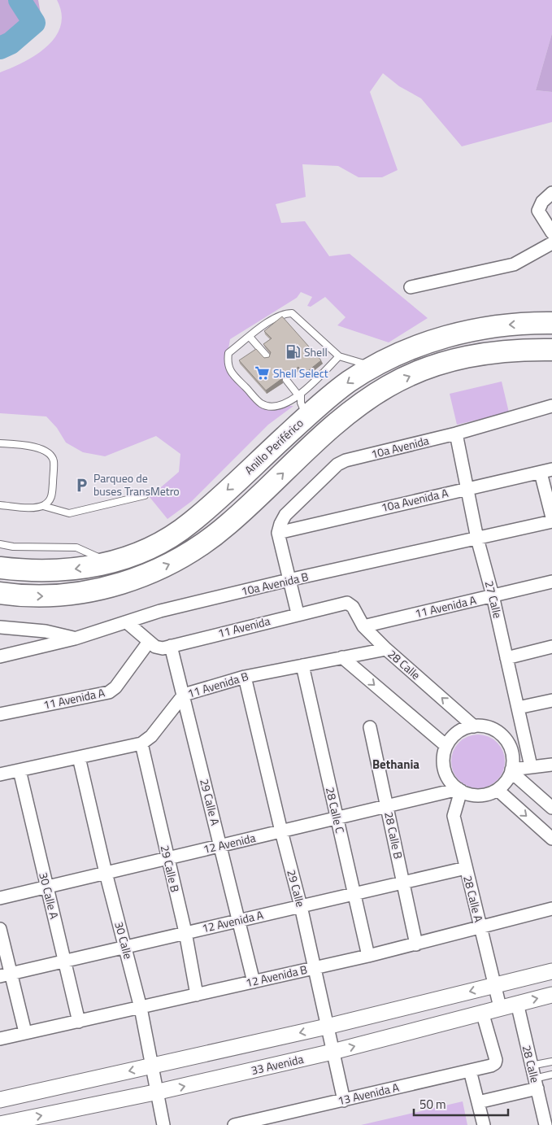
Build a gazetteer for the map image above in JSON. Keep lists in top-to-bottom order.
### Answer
{
  "streets": {
    "highway": ["Anillo Periférico"],
    "street": [
      "10a Avenida",
      "10a Avenida A",
      "10a Avenida B",
      "27 Calle",
      "11 Avenida A",
      "11 Avenida",
      "28 Calle",
      "11 Avenida B",
      "29 Calle A",
      "28 Calle C",
      "28 Calle B",
      "12 Avenida",
      "29 Calle B",
      "29 Calle",
      "30 Calle A",
      "28 Calle A",
      "12 Avenida A",
      "30 Calle",
      "12 Avenida B",
      "33 Avenida",
      "13 Avenida A"
    ]
  },
  "crossings": [
    ["10a Avenida", "10a Avenida A"],
    ["10a Avenida", "27 Calle"],
    ["10a Avenida A", "27 Calle"],
    ["10a Avenida B", "27 Calle"],
    ["27 Calle", "11 Avenida A"],
    ["11 Avenida A", "11 Avenida"],
    ["11 Avenida A", "28 Calle"],
    ["11 Avenida", "28 Calle"],
    ["11 Avenida", "29 Calle A"],
    ["28 Calle", "11 Avenida B"],
    ["28 Calle", "12 Avenida"],
    ["28 Calle", "28 Calle A"],
    ["28 Calle", "33 Avenida"],
    ["11 Avenida B", "29 Calle A"],
    ["11 Avenida B", "28 Calle C"],
    ["11 Avenida B", "29 Calle B"],
    ["11 Avenida B", "29 Calle"],
    ["29 Calle A", "12 Avenida"],
    ["29 Calle A", "12 Avenida A"],
    ["29 Calle A", "12 Avenida B"],
    ["28 Calle C", "12 Avenida"],
    ["28 Calle C", "12 Avenida A"],
    ["28 Calle C", "12 Avenida B"],
    ["28 Calle B", "12 Avenida"],
    ["28 Calle B", "12 Avenida A"],
    ["28 Calle B", "12 Avenida B"],
    ["12 Avenida", "29 Calle B"],
    ["12 Avenida", "29 Calle"],
    ["12 Avenida", "30 Calle A"],
    ["12 Avenida", "28 Calle A"],
    ["12 Avenida", "30 Calle"],
    ["29 Calle B", "12 Avenida A"],
    ["29 Calle B", "12 Avenida B"],
    ["29 Calle", "12 Avenida A"],
    ["29 Calle", "12 Avenida B"],
    ["29 Calle", "33 Avenida"],
    ["29 Calle", "13 Avenida A"],
    ["30 Calle A", "12 Avenida A"],
    ["30 Calle A", "12 Avenida B"],
    ["28 Calle A", "12 Avenida A"],
    ["28 Calle A", "12 Avenida B"],
    ["28 Calle A", "33 Avenida"],
    ["12 Avenida A", "30 Calle"],
    ["30 Calle", "12 Avenida B"],
    ["30 Calle", "33 Avenida"],
    ["33 Avenida", "13 Avenida A"]
  ],
  "districts": ["Bethania"],
  "places": {
    "fuel station": ["Shell"],
    "supermarket": ["Shell Select"],
    "parking": ["Parqueo de buses TransMetro"]
  },
  "scale_bar": "50 m"
}
